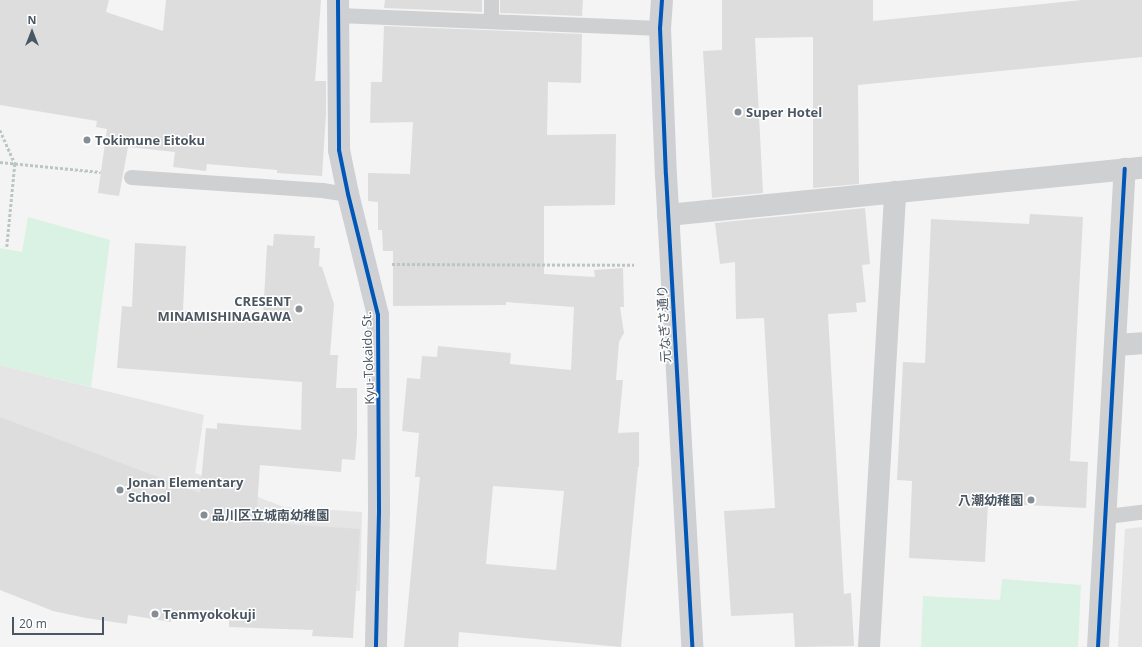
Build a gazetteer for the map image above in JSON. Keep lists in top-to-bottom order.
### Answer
{
  "streets": {
    "street": ["元なぎさ通り", "Kyu-Tokaido St."]
  },
  "places": [
    "Super Hotel",
    "Tokimune Eitoku",
    "CRESENT MINAMISHINAGAWA",
    "Jonan Elementary School",
    "八潮幼稚園",
    "品川区立城南幼稚園",
    "Tenmyokokuji"
  ],
  "scale_bar": "20 m",
  "north": "top"
}
